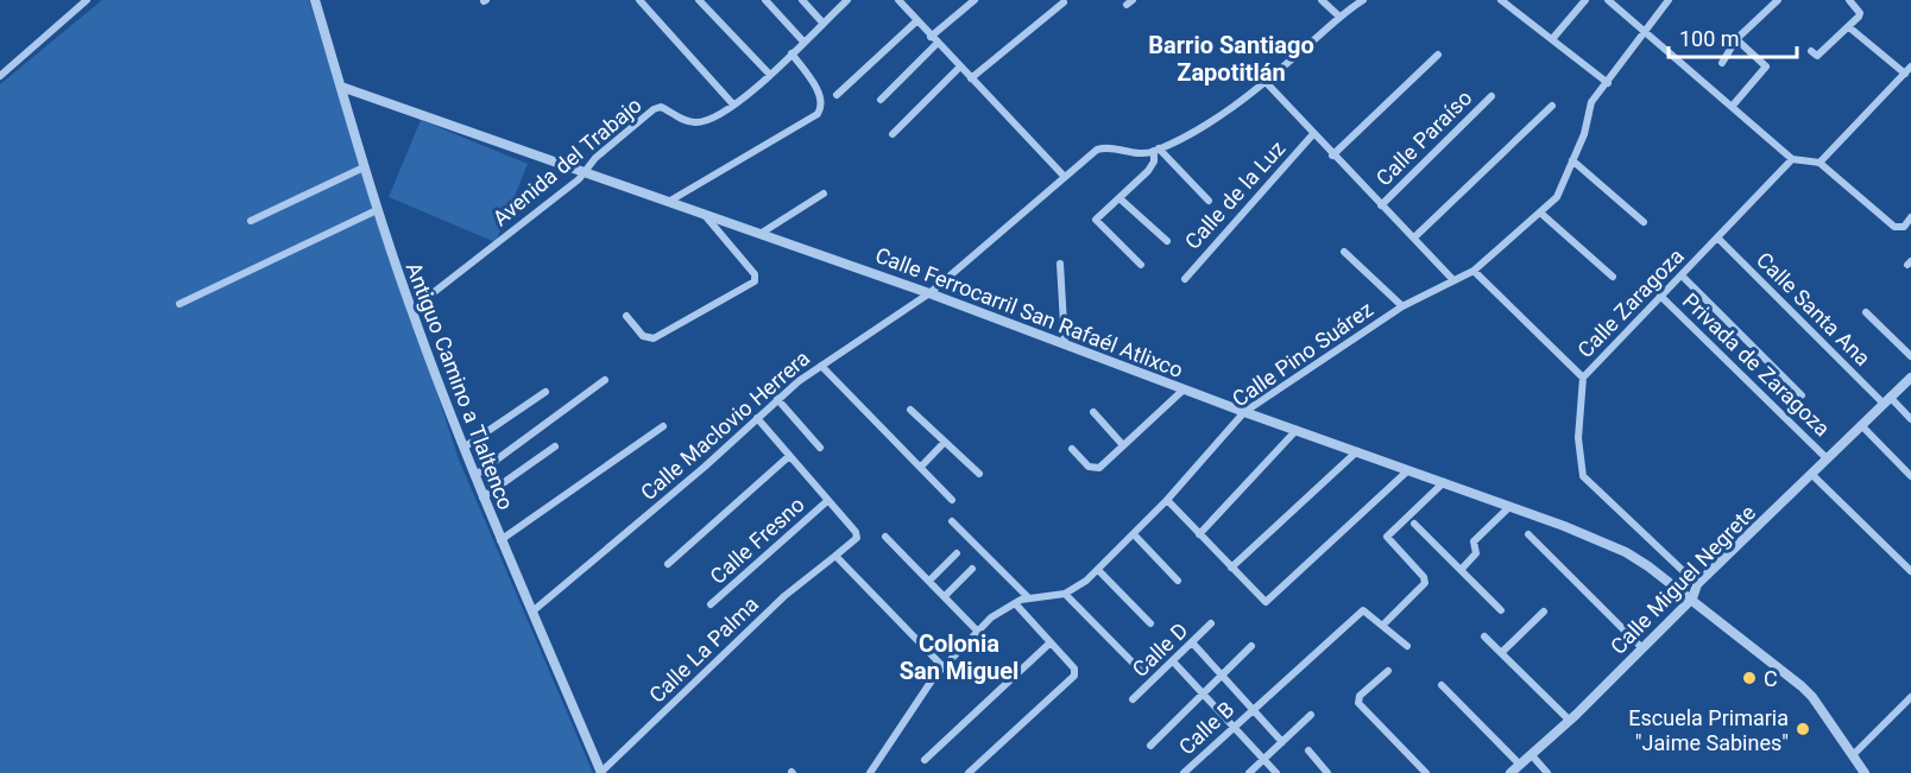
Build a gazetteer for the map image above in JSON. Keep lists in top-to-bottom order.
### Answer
{
  "streets": {
    "street": [
      "Calle Paraíso",
      "Avenida del Trabajo",
      "Calle de la Luz",
      "Calle Zaragoza",
      "Calle Santa Ana",
      "Calle Ferrocarril San Rafaél Atlixco",
      "Calle Pino Suárez",
      "Privada de Zaragoza",
      "Antiguo Camino a Tlaltenco",
      "Calle Maclovio Herrera",
      "Calle Fresno",
      "Calle Miguel Negrete",
      "Calle La Palma",
      "Calle D",
      "Calle B"
    ]
  },
  "crossings": [
    ["Avenida del Trabajo", "Calle Ferrocarril San Rafaél Atlixco"],
    ["Avenida del Trabajo", "Antiguo Camino a Tlaltenco"],
    ["Calle Zaragoza", "Calle Santa Ana"],
    ["Calle Zaragoza", "Privada de Zaragoza"],
    ["Calle Zaragoza", "Calle Miguel Negrete"],
    ["Calle Santa Ana", "Calle Miguel Negrete"],
    ["Calle Ferrocarril San Rafaél Atlixco", "Calle Pino Suárez"],
    ["Calle Ferrocarril San Rafaél Atlixco", "Antiguo Camino a Tlaltenco"],
    ["Calle Ferrocarril San Rafaél Atlixco", "Calle Maclovio Herrera"],
    ["Calle Ferrocarril San Rafaél Atlixco", "Calle Miguel Negrete"],
    ["Privada de Zaragoza", "Calle Miguel Negrete"],
    ["Antiguo Camino a Tlaltenco", "Calle Maclovio Herrera"],
    ["Antiguo Camino a Tlaltenco", "Calle La Palma"],
    ["Calle Fresno", "Calle La Palma"]
  ],
  "districts": ["Barrio Santiago Zapotitlán", "Colonia San Miguel"],
  "places": ["C", "Escuela Primaria \"Jaime Sabines\""],
  "scale_bar": "100 m"
}
